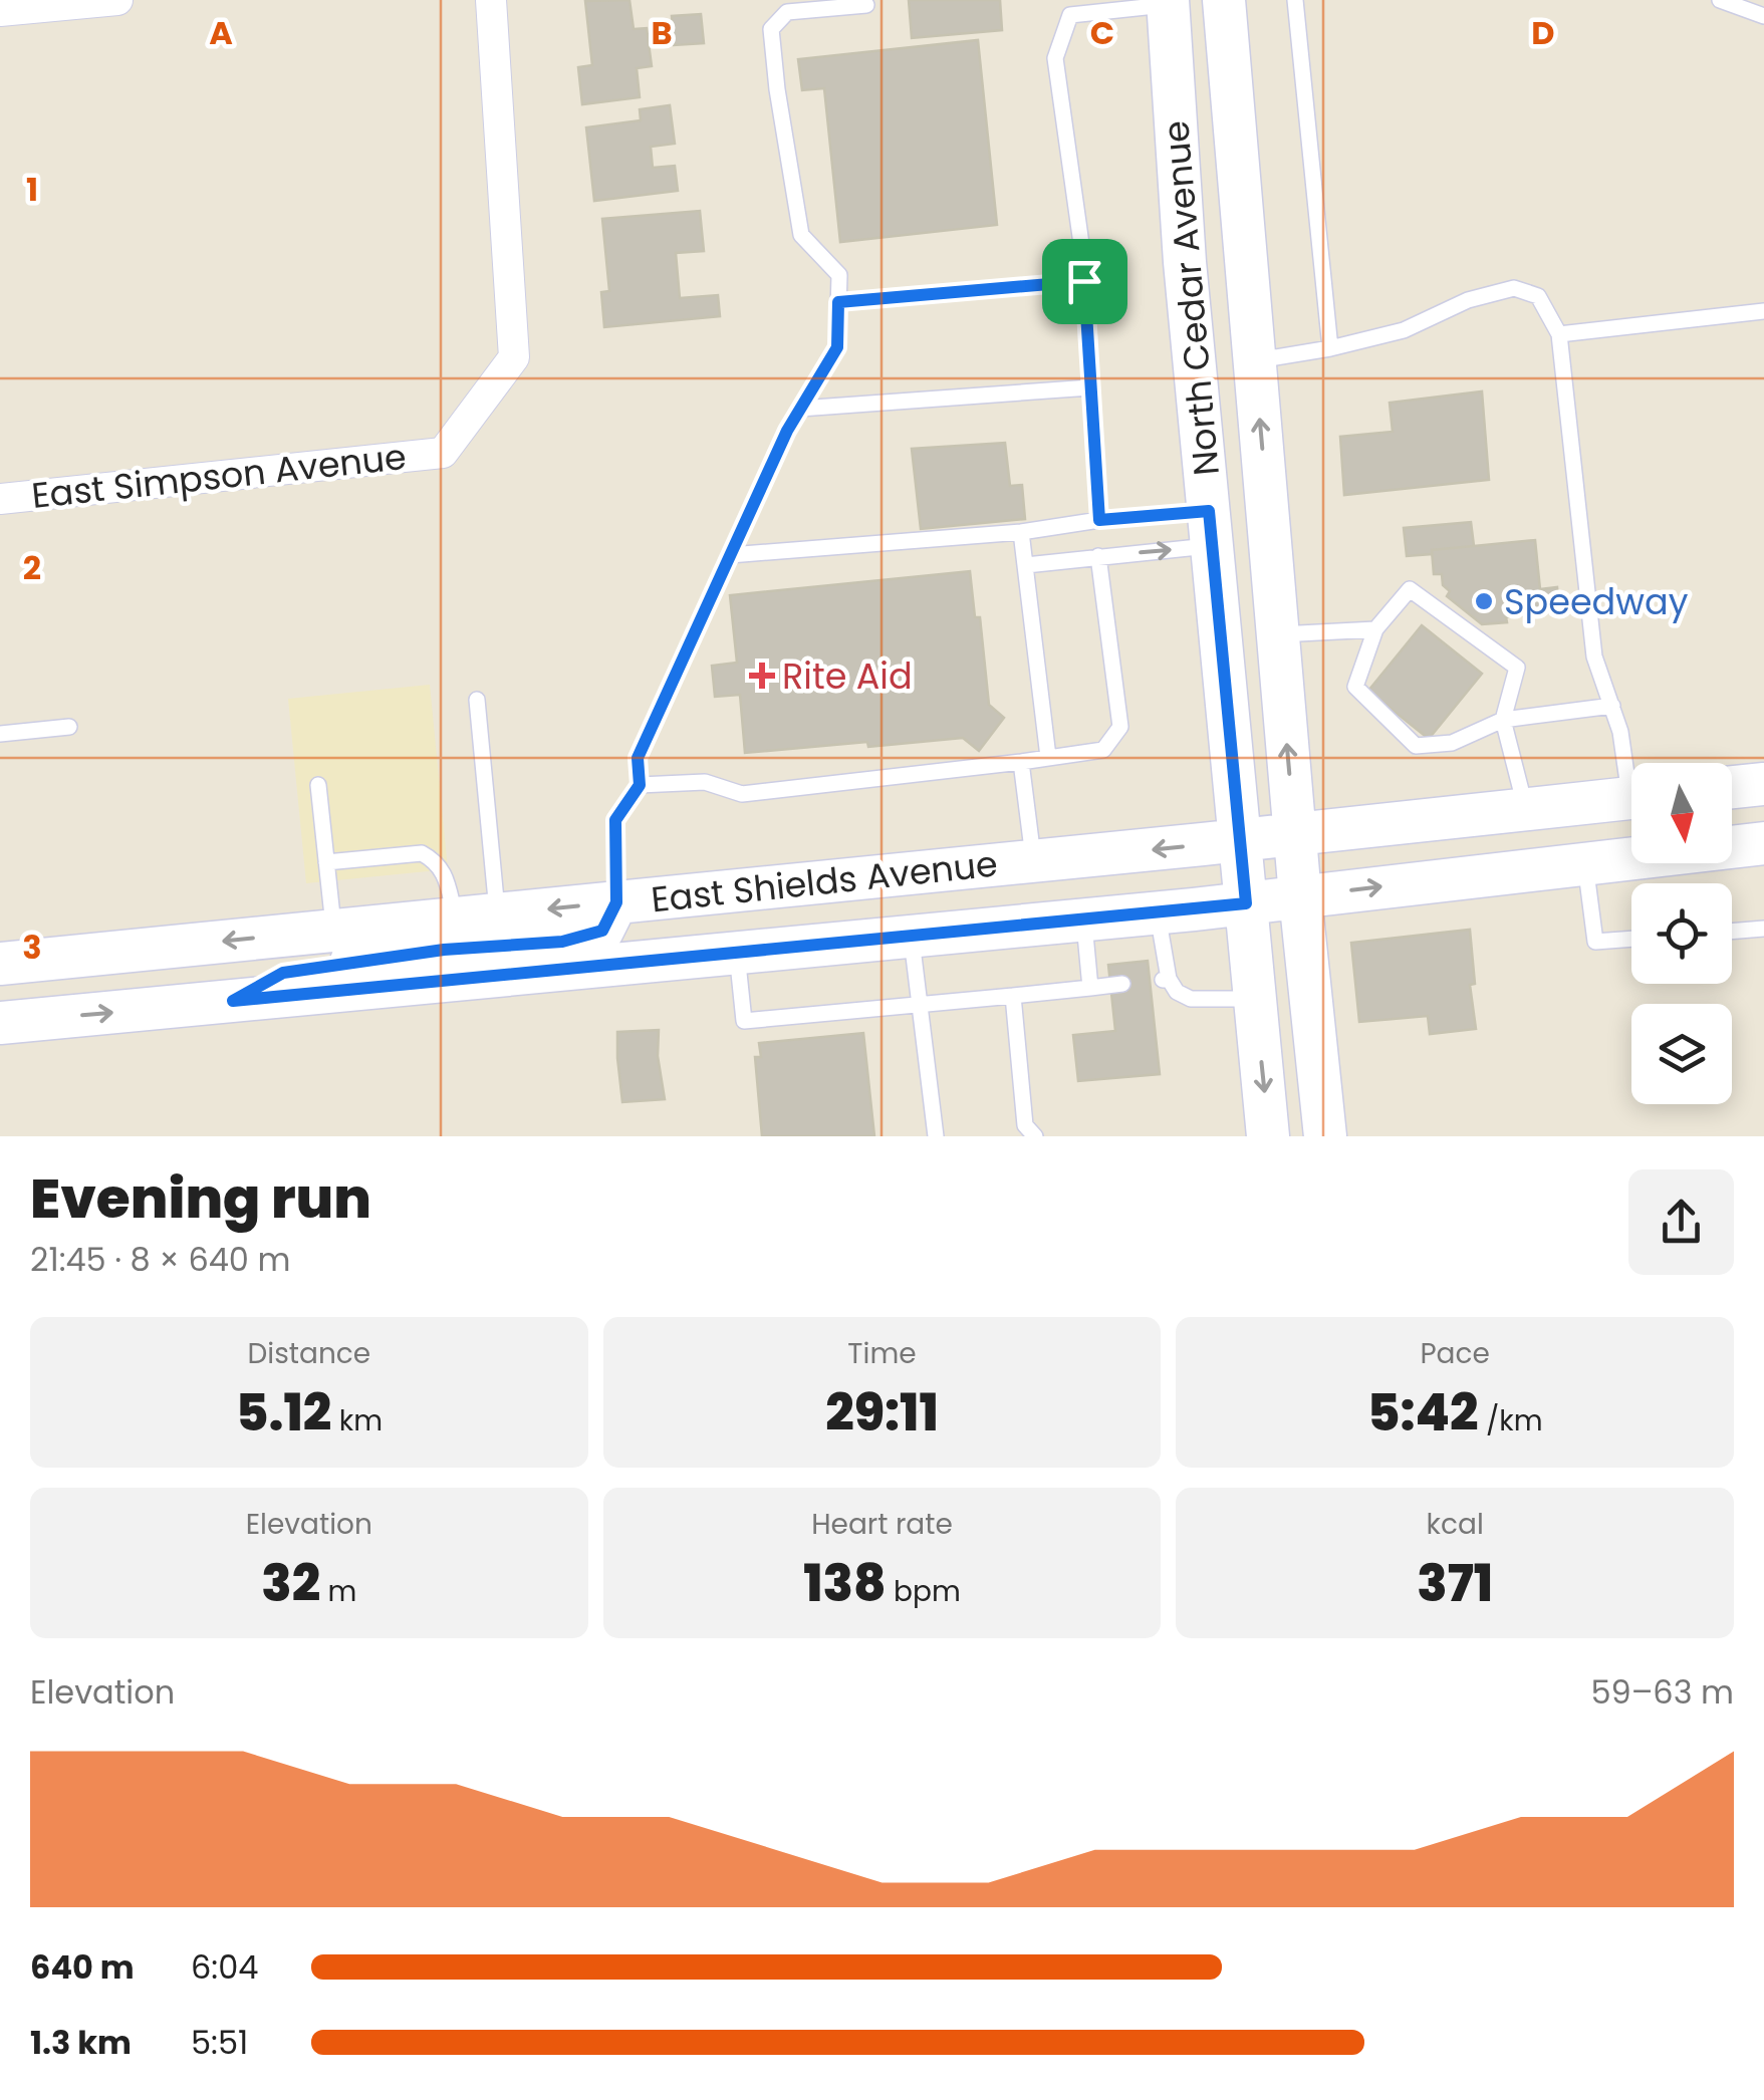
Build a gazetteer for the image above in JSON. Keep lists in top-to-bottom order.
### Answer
{
  "streets": {
    "main road": ["North Cedar Avenue", "East Shields Avenue"],
    "street": ["East Simpson Avenue"]
  },
  "crossings": [
    ["North Cedar Avenue", "East Shields Avenue"]
  ],
  "places": {
    "other": ["Speedway"],
    "health": ["Rite Aid"]
  },
  "north": "bottom",
  "page": {
    "heading": ["Evening run", "21:45 · 8 × 640 m"],
    "stats": [
      ["Distance", "5.12 km"],
      ["Time", "29:11"],
      ["Pace", "5:42 /km"],
      ["Elevation", "32 m"],
      ["Heart rate", "138 bpm"],
      ["kcal", "371"]
    ],
    "chart": ["Elevation", "59–63 m"],
    "list": [
      {
        "name": "640 m",
        "note": "6:04"
      },
      {
        "name": "1.3 km",
        "note": "5:51"
      }
    ]
  },
  "grid": {
    "columns": [
      "A",
      "B",
      "C",
      "D"
    ],
    "rows": ["1", "2", "3"]
  }
}
